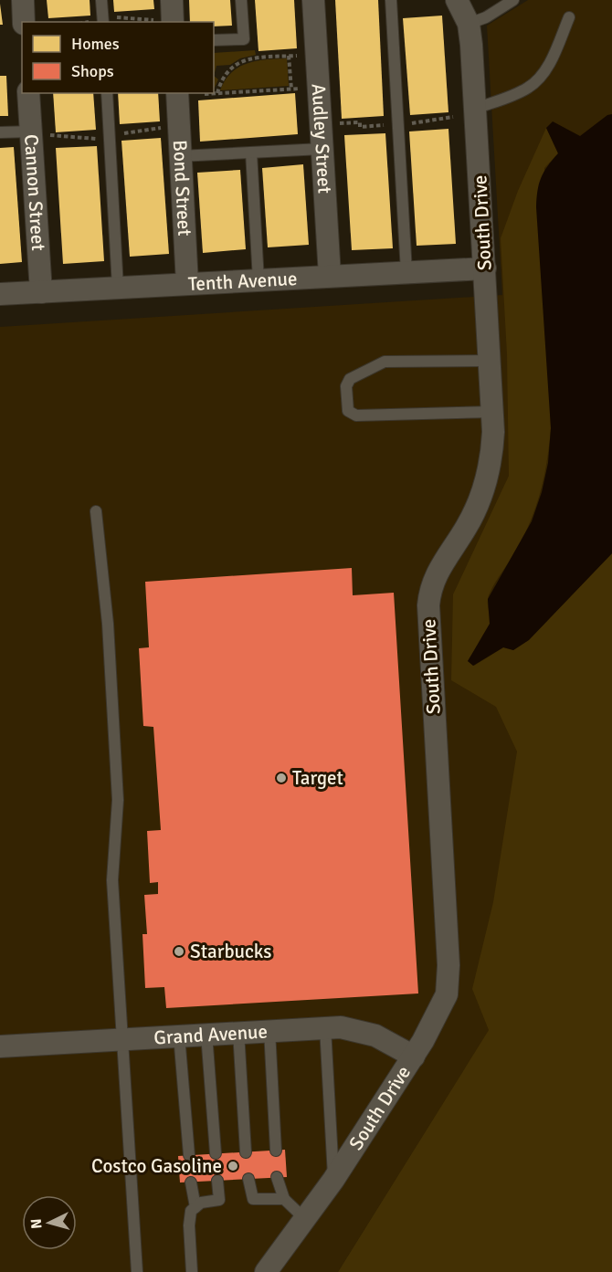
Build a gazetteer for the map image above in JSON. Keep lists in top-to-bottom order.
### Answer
{
  "streets": {
    "street": [
      "Audley Street",
      "Bond Street",
      "Cannon Street",
      "South Drive",
      "Tenth Avenue",
      "Grand Avenue"
    ]
  },
  "crossings": [
    ["Audley Street", "Tenth Avenue"],
    ["Bond Street", "Tenth Avenue"],
    ["Cannon Street", "Tenth Avenue"],
    ["South Drive", "Tenth Avenue"],
    ["South Drive", "Grand Avenue"]
  ],
  "places": ["Target", "Starbucks", "Costco Gasoline"],
  "legend": ["Homes", "Shops"],
  "north": "left"
}
